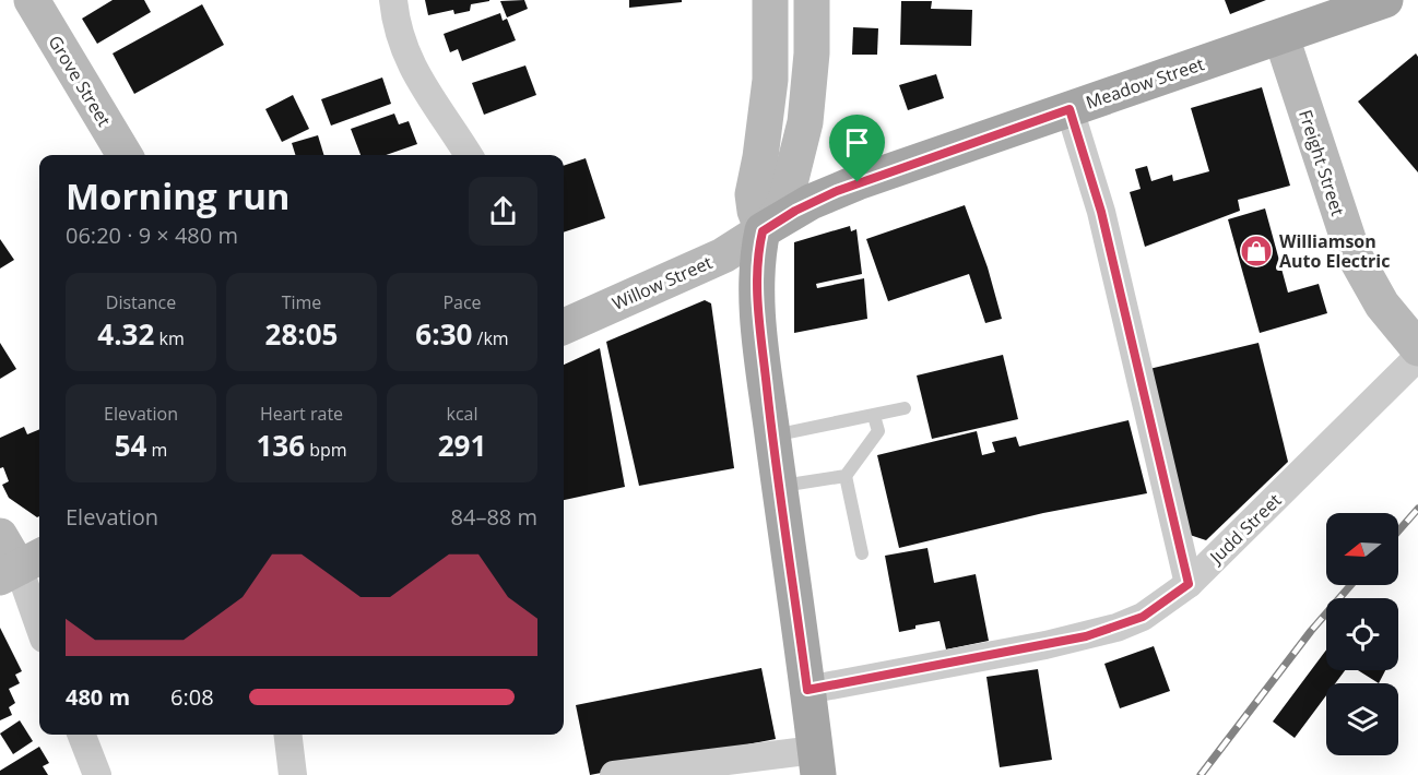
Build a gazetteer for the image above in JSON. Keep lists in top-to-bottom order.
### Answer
{
  "streets": {
    "main road": [
      "Grove Street",
      "Meadow Street",
      "Freight Street",
      "Willow Street"
    ],
    "street": ["Judd Street"]
  },
  "crossings": [
    ["Meadow Street", "Freight Street"],
    ["Meadow Street", "Willow Street"]
  ],
  "places": {
    "shop": ["Williamson Auto Electric"]
  },
  "north": "left",
  "page": {
    "heading": ["Morning run", "06:20 · 9 × 480 m"],
    "stats": [
      ["Distance", "4.32 km"],
      ["Time", "28:05"],
      ["Pace", "6:30 /km"],
      ["Elevation", "54 m"],
      ["Heart rate", "136 bpm"],
      ["kcal", "291"]
    ],
    "chart": ["Elevation", "84–88 m"],
    "list": [
      {
        "name": "480 m",
        "note": "6:08"
      }
    ]
  }
}
